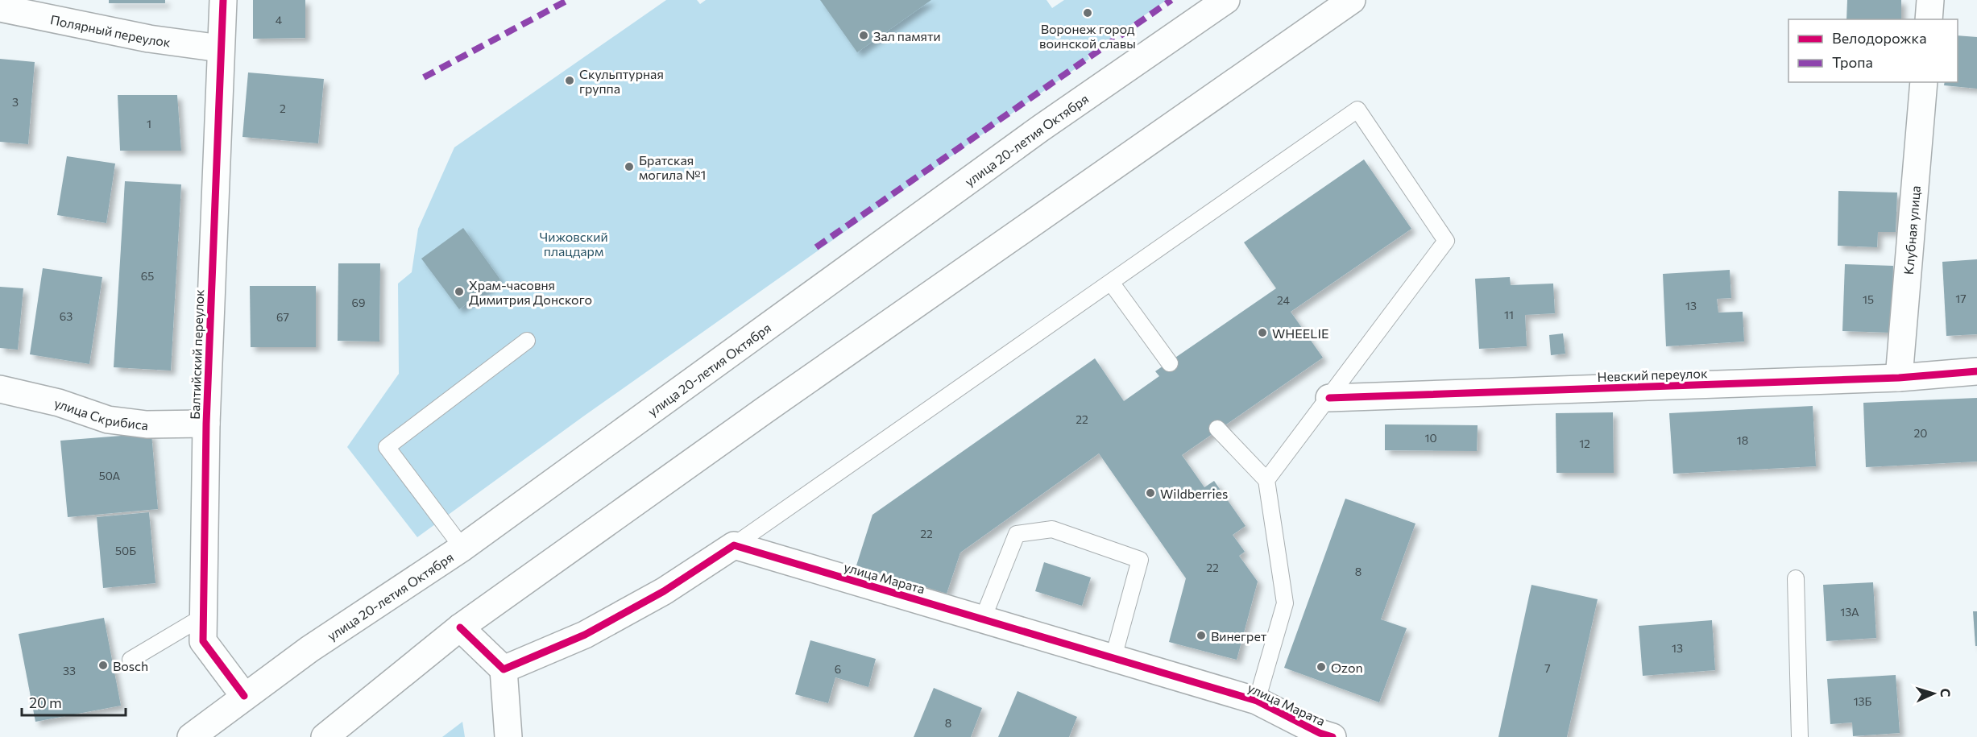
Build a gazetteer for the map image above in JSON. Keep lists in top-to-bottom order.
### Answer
{
  "streets": {
    "street": [
      "Полярный переулок",
      "улица 20-летия Октября",
      "Клубная улица",
      "Балтийский переулок",
      "Невский переулок",
      "улица Скрибиса",
      "улица Марата"
    ]
  },
  "crossings": [
    ["Полярный переулок", "Балтийский переулок"],
    ["улица 20-летия Октября", "Балтийский переулок"],
    ["Клубная улица", "Невский переулок"],
    ["Балтийский переулок", "улица Скрибиса"]
  ],
  "parks": ["Чижовский плацдарм"],
  "places": [
    "Воронеж город воинской славы",
    "Зал памяти",
    "Скульптурная группа",
    "Братская могила №1",
    "Храм-часовня Димитрия Донского",
    "WHEELIE",
    "Wildberries",
    "Винегрет",
    "Bosch",
    "Ozon"
  ],
  "house_numbers": [
    "4",
    "3",
    "2",
    "1",
    "65",
    "17",
    "15",
    "24",
    "69",
    "13",
    "11",
    "63",
    "67",
    "22",
    "20",
    "10",
    "18",
    "12",
    "50А",
    "22",
    "50Б",
    "22",
    "8",
    "13А",
    "13",
    "7",
    "6",
    "33",
    "13Б",
    "8"
  ],
  "legend": ["Велодорожка", "Тропа"],
  "scale_bar": "20 m",
  "north": "right"
}
